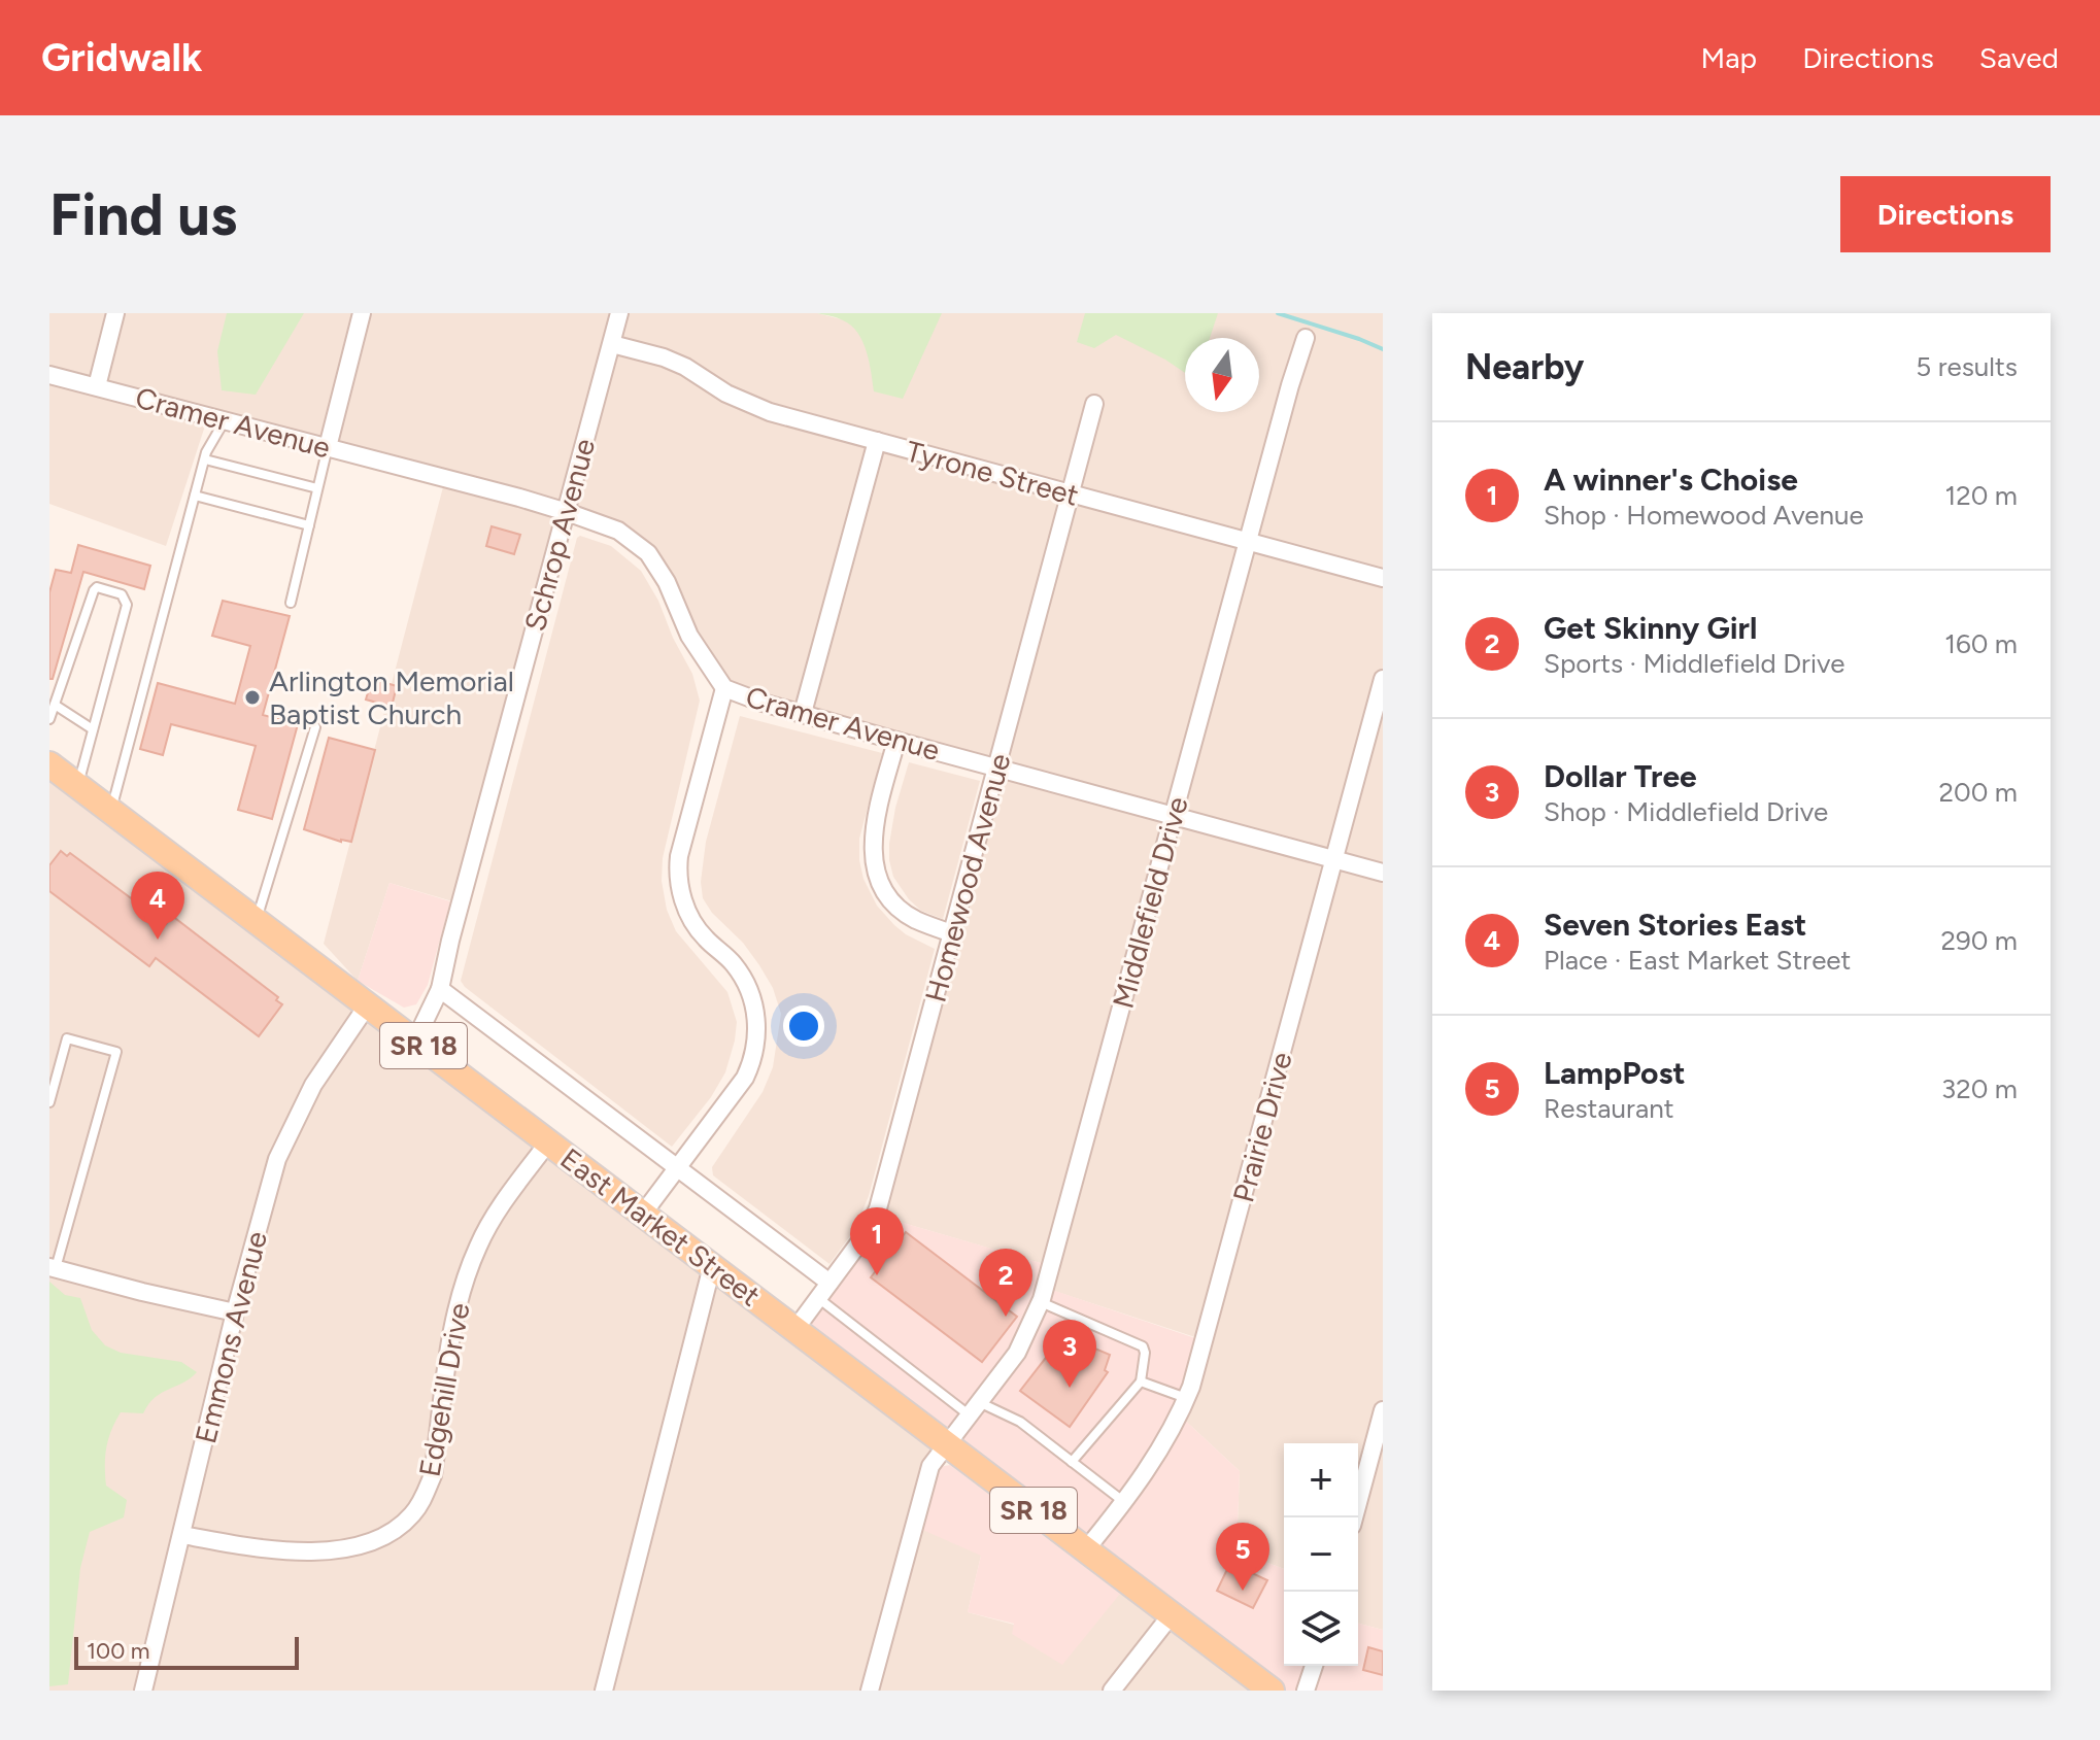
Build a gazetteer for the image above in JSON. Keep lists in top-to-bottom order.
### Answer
{
  "streets": {
    "main road": ["SR 18", "East Market Street"],
    "street": [
      "Cramer Avenue",
      "Tyrone Street",
      "Schrop Avenue",
      "Homewood Avenue",
      "Middlefield Drive",
      "Prairie Drive",
      "Emmons Avenue",
      "Edgehill Drive"
    ]
  },
  "crossings": [
    ["Cramer Avenue", "Schrop Avenue"],
    ["Cramer Avenue", "Homewood Avenue"],
    ["Cramer Avenue", "Middlefield Drive"],
    ["Cramer Avenue", "Prairie Drive"],
    ["Tyrone Street", "Schrop Avenue"],
    ["Tyrone Street", "Homewood Avenue"],
    ["Tyrone Street", "Middlefield Drive"],
    ["Schrop Avenue", "East Market Street"],
    ["Homewood Avenue", "East Market Street"],
    ["Middlefield Drive", "East Market Street"],
    ["Prairie Drive", "East Market Street"],
    ["East Market Street", "Emmons Avenue"],
    ["East Market Street", "Edgehill Drive"],
    ["Emmons Avenue", "Edgehill Drive"]
  ],
  "places": ["Arlington Memorial Baptist Church"],
  "scale_bar": "100 m",
  "north": "bottom",
  "page": {
    "header": "Gridwalk",
    "nav": ["Map", "Directions", "Saved"],
    "buttons": "Directions",
    "title": "Find us",
    "heading": ["Nearby", "5 results"],
    "list": [
      {
        "mark": "1",
        "name": "A winner's Choise",
        "note": "Shop · Homewood Avenue",
        "value": "120 m"
      },
      {
        "mark": "2",
        "name": "Get Skinny Girl",
        "note": "Sports · Middlefield Drive",
        "value": "160 m"
      },
      {
        "mark": "3",
        "name": "Dollar Tree",
        "note": "Shop · Middlefield Drive",
        "value": "200 m"
      },
      {
        "mark": "4",
        "name": "Seven Stories East",
        "note": "Place · East Market Street",
        "value": "290 m"
      },
      {
        "mark": "5",
        "name": "LampPost",
        "note": "Restaurant",
        "value": "320 m"
      }
    ],
    "pins": [
      "4",
      "1",
      "2",
      "3",
      "5"
    ],
    "map_buttons": ["+", "−"],
    "scale": "100 m"
  }
}
